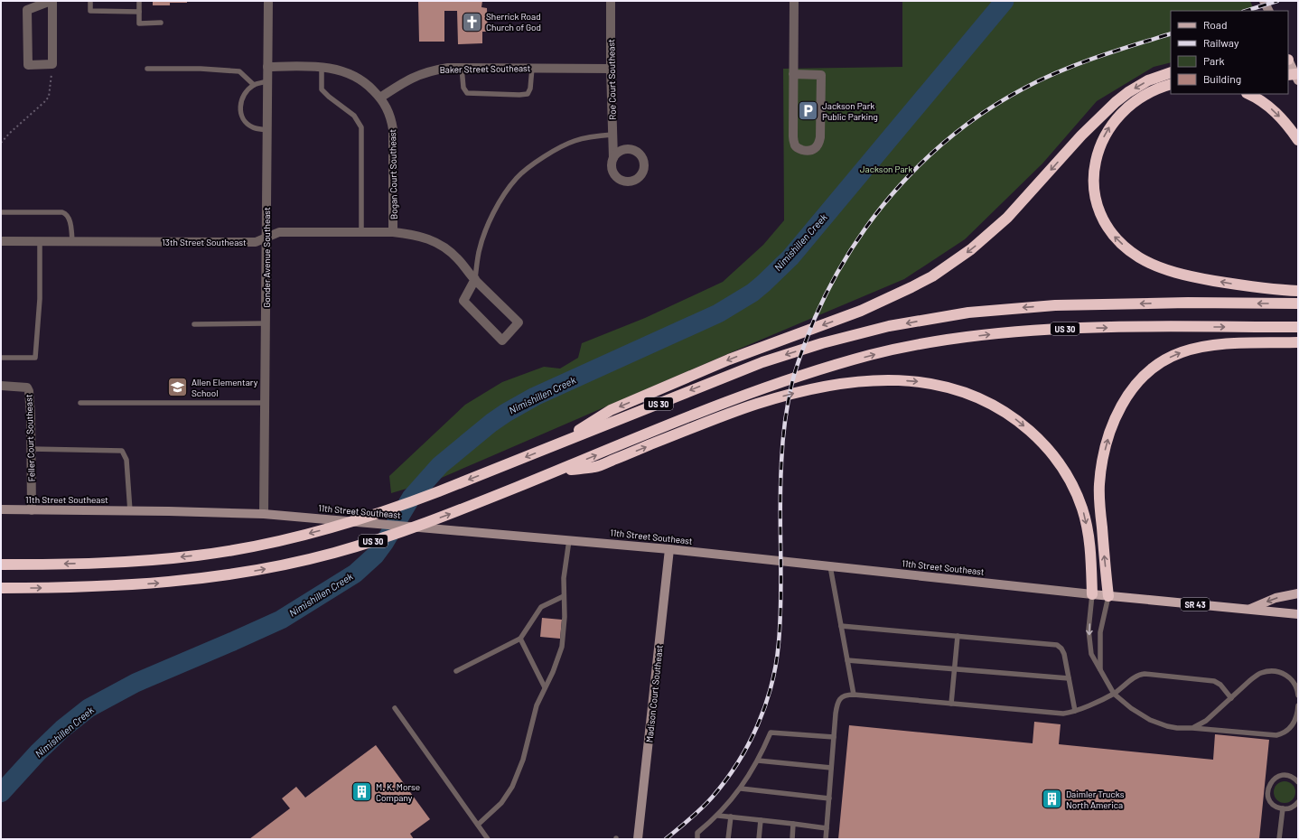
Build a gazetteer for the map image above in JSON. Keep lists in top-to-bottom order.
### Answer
{
  "streets": {
    "highway": ["US 30"],
    "main road": ["11th Street Southeast", "SR 43"],
    "street": [
      "Baker Street Southeast",
      "Roe Court Southeast",
      "Bogan Court Southeast",
      "13th Street Southeast",
      "Gonder Avenue Southeast",
      "Feller Court Southeast",
      "Madison Court Southeast"
    ]
  },
  "crossings": [
    ["Baker Street Southeast", "Roe Court Southeast"],
    ["Baker Street Southeast", "Bogan Court Southeast"],
    ["Bogan Court Southeast", "13th Street Southeast"],
    ["13th Street Southeast", "Gonder Avenue Southeast"],
    ["Gonder Avenue Southeast", "11th Street Southeast"],
    ["Feller Court Southeast", "11th Street Southeast"],
    ["11th Street Southeast", "Madison Court Southeast"]
  ],
  "water": ["Nimishillen Creek"],
  "parks": ["Jackson Park"],
  "places": {
    "church": ["Sherrick Road Church of God"],
    "parking": ["Jackson Park Public Parking"],
    "school or university": ["Allen Elementary School"],
    "building": ["M. K. Morse Company", "Daimler Trucks North America"]
  },
  "legend": [
    "Road",
    "Railway",
    "Park",
    "Building"
  ]
}
